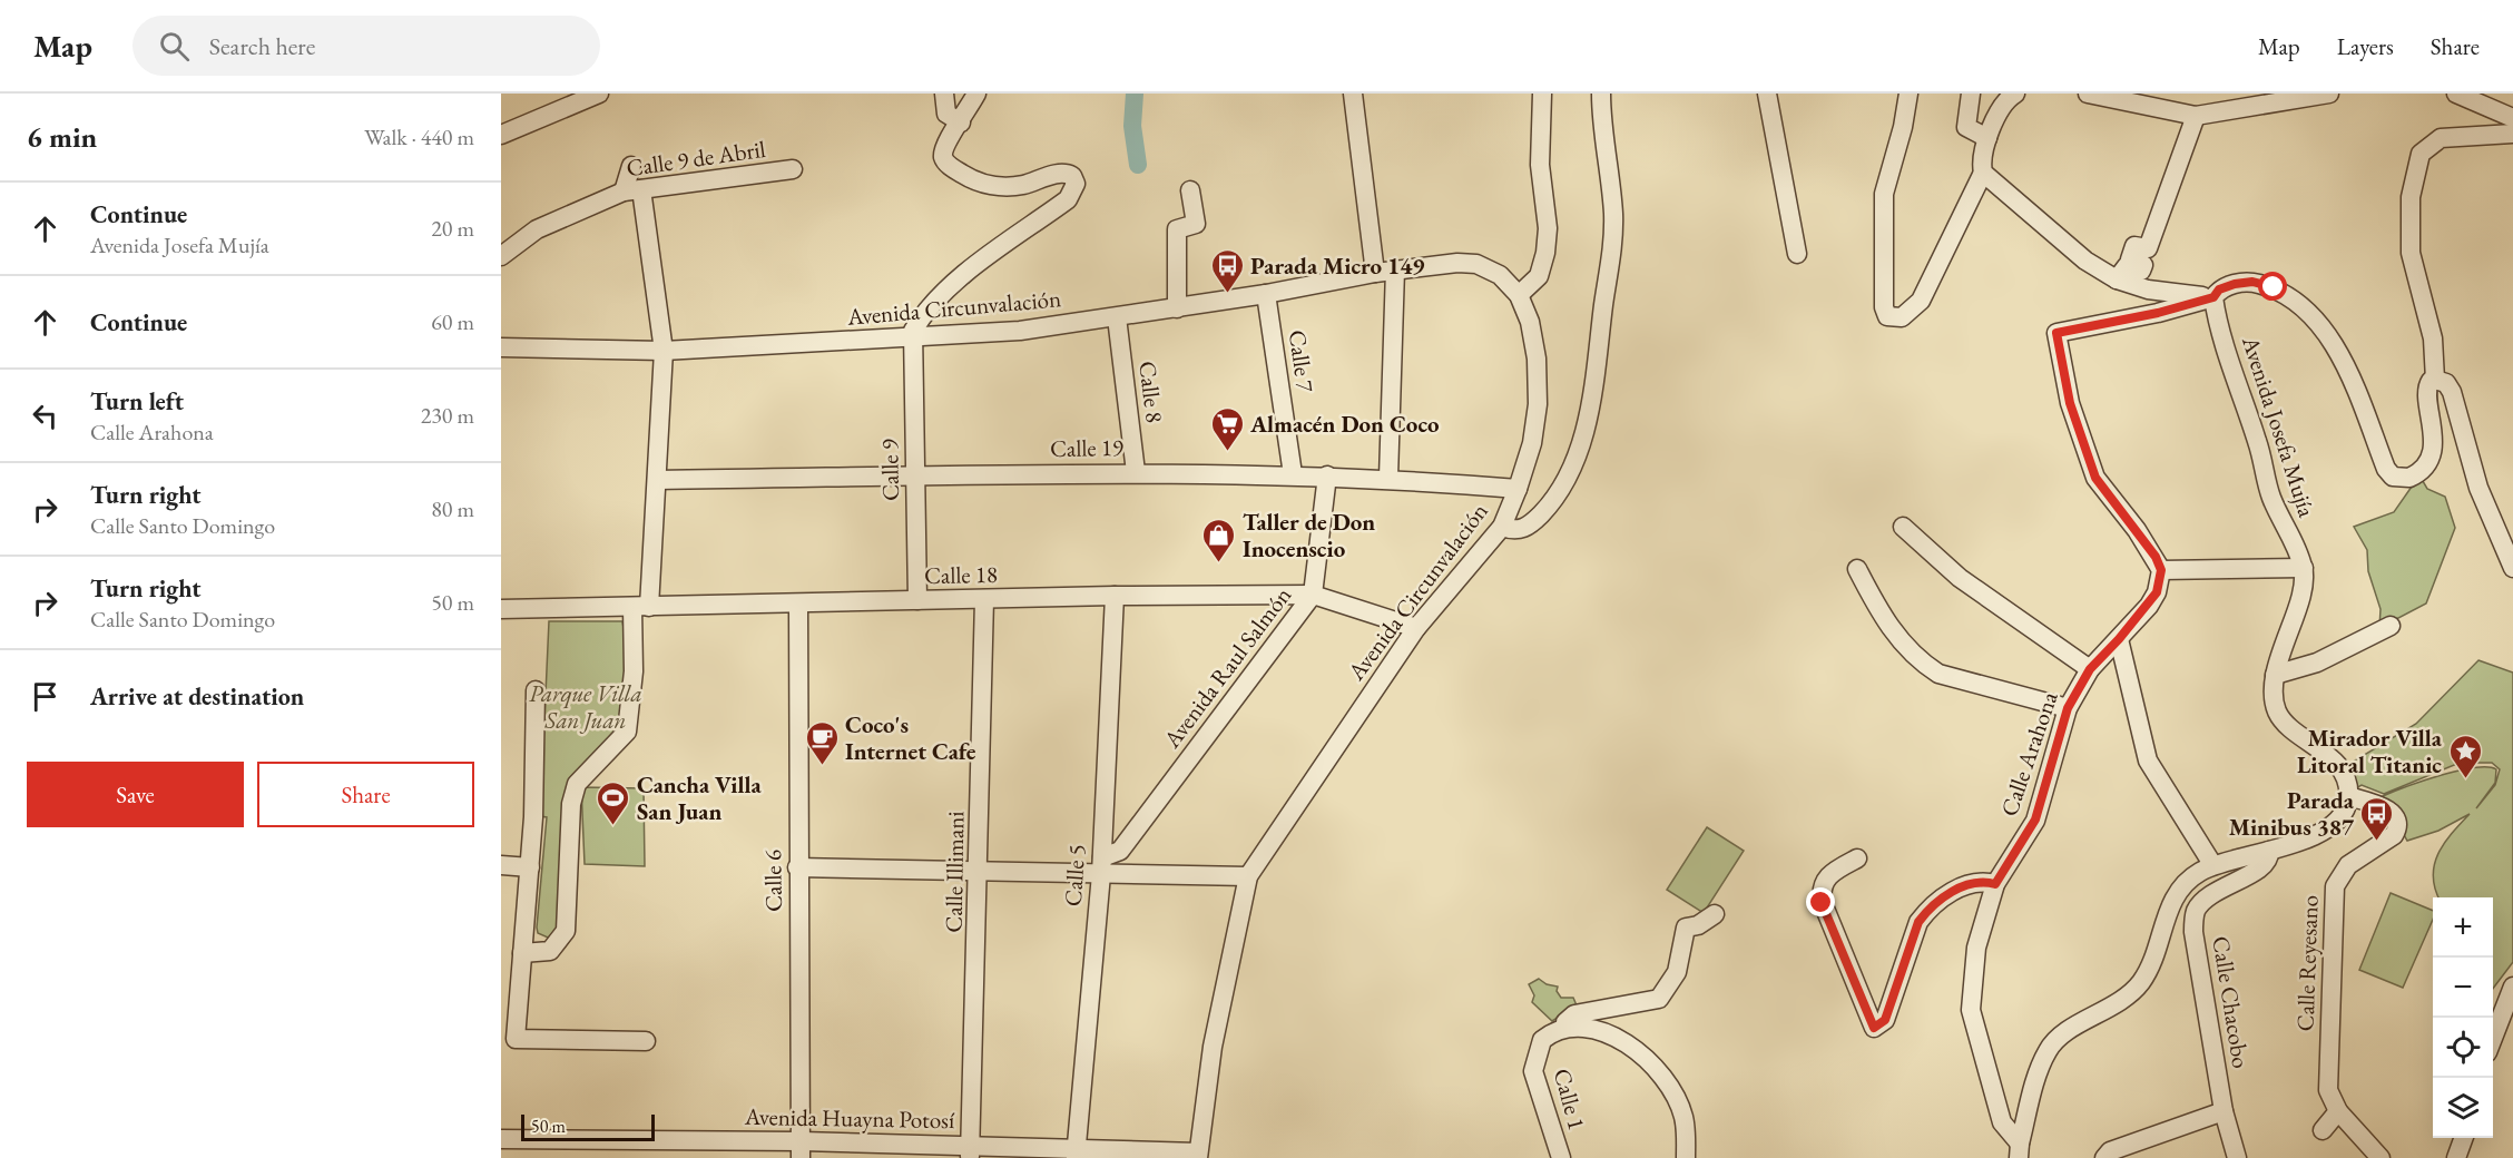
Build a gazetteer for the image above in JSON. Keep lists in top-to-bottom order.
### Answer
{
  "streets": {
    "street": [
      "Calle 9 de Abril",
      "Avenida Circunvalación",
      "Calle 7",
      "Calle 8",
      "Avenida Josefa Mujía",
      "Calle 19",
      "Calle 9",
      "Calle 18",
      "Avenida Raul Salmón",
      "Calle Arahona",
      "Calle Illimani",
      "Calle 5",
      "Calle 6",
      "Calle Reyesano",
      "Calle Chacobo",
      "Calle 1",
      "Avenida Huayna Potosí"
    ]
  },
  "crossings": [
    ["Avenida Circunvalación", "Calle 7"],
    ["Avenida Circunvalación", "Calle 8"],
    ["Avenida Circunvalación", "Calle 19"],
    ["Avenida Circunvalación", "Calle 9"],
    ["Avenida Circunvalación", "Calle 18"],
    ["Avenida Circunvalación", "Avenida Huayna Potosí"],
    ["Calle 7", "Calle 19"],
    ["Calle 8", "Calle 19"],
    ["Calle 19", "Calle 9"],
    ["Calle 19", "Avenida Raul Salmón"],
    ["Calle 9", "Calle 18"],
    ["Calle 18", "Avenida Raul Salmón"],
    ["Calle 18", "Calle Illimani"],
    ["Calle 18", "Calle 5"],
    ["Calle 18", "Calle 6"],
    ["Avenida Raul Salmón", "Calle 5"],
    ["Calle Illimani", "Avenida Huayna Potosí"],
    ["Calle 5", "Avenida Huayna Potosí"],
    ["Calle 6", "Avenida Huayna Potosí"]
  ],
  "parks": ["Parque Villa San Juan"],
  "places": {
    "bus stop": ["Parada Micro 149", "Parada Minibus 387"],
    "supermarket": ["Almacén Don Coco"],
    "shop": ["Taller de Don Inocenscio"],
    "cafe": ["Coco's Internet Cafe"],
    "place": ["Mirador Villa Litoral Titanic"],
    "sports": ["Cancha Villa San Juan"]
  },
  "scale_bar": "50 m",
  "page": {
    "header": "Map",
    "search": "Search here",
    "nav": ["Map", "Layers", "Share"],
    "heading": ["6 min", "Walk · 440 m"],
    "list": [
      ["Continue", "Avenida Josefa Mujía", "20 m"],
      ["Continue", "60 m"],
      ["Turn left", "Calle Arahona", "230 m"],
      ["Turn right", "Calle Santo Domingo", "80 m"],
      ["Turn right", "Calle Santo Domingo", "50 m"],
      "Arrive at destination"
    ],
    "buttons": ["Save", "Share"],
    "map_buttons": ["+", "−"],
    "scale": "50 m"
  }
}
